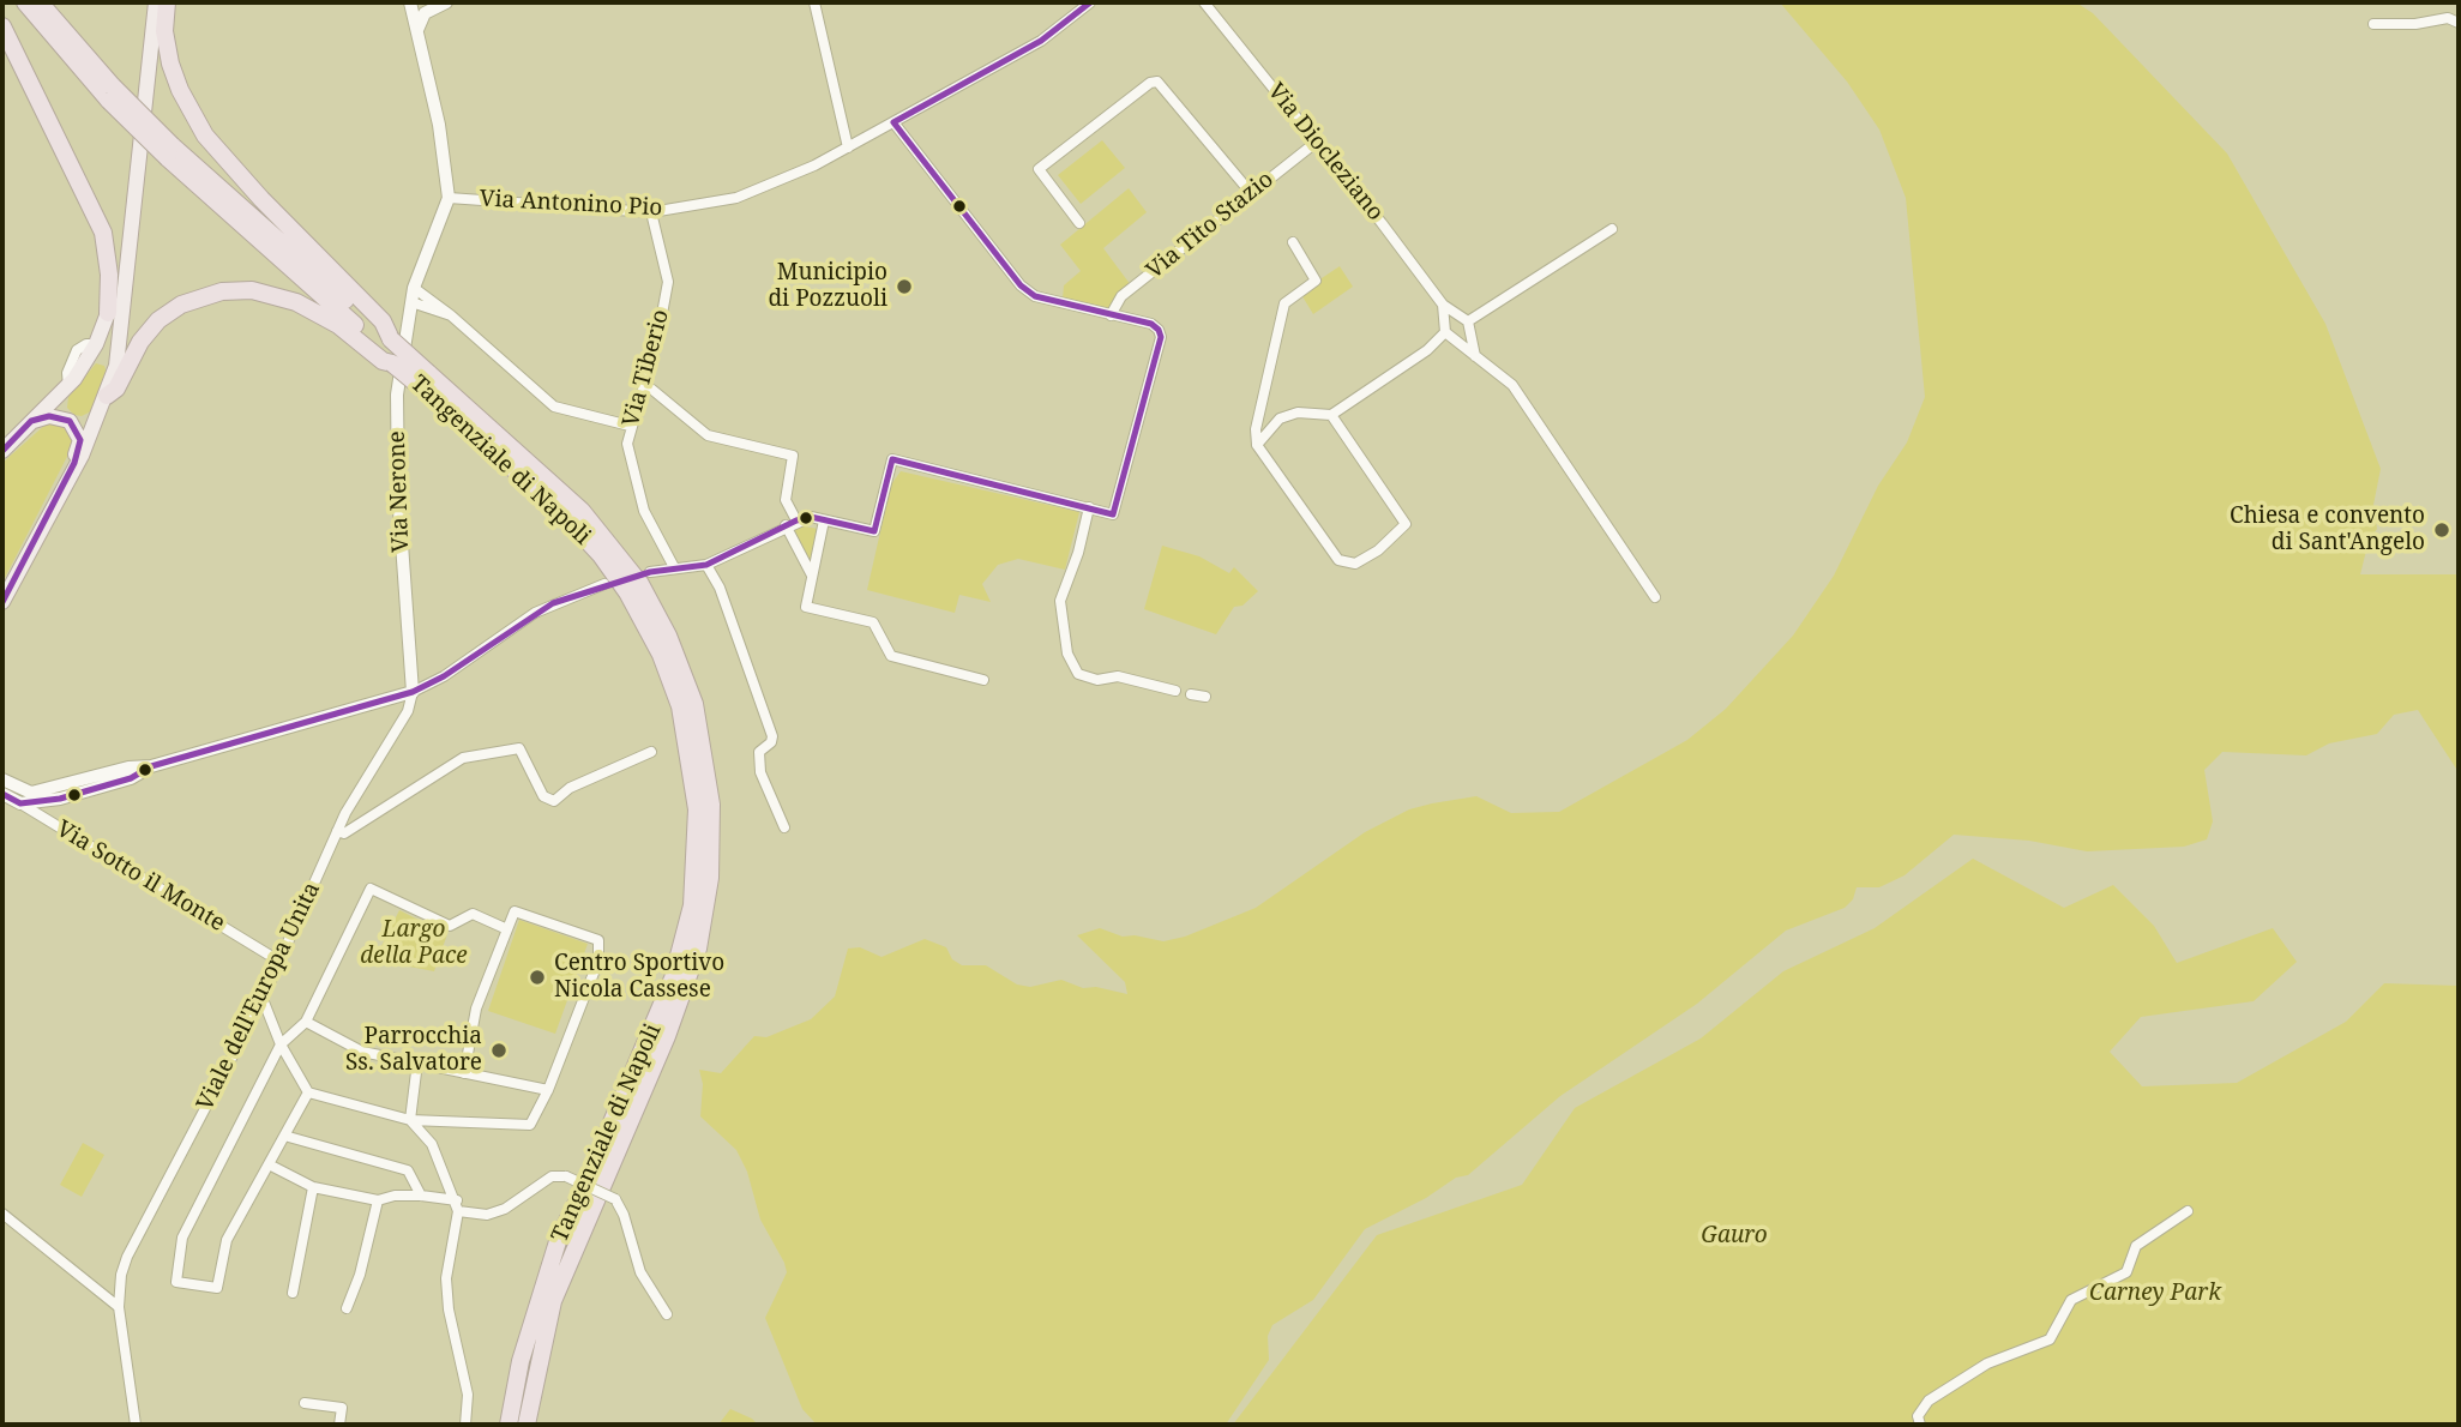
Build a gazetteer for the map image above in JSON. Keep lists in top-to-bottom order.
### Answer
{
  "streets": {
    "highway": ["Tangenziale di Napoli"],
    "street": [
      "Via Diocleziano",
      "Via Antonino Pio",
      "Via Tito Stazio",
      "Via Tiberio",
      "Via Nerone",
      "Via Sotto il Monte",
      "Viale dell'Europa Unita"
    ]
  },
  "crossings": [
    ["Via Diocleziano", "Via Tito Stazio"],
    ["Via Antonino Pio", "Via Tiberio"],
    ["Via Antonino Pio", "Via Nerone"],
    ["Via Nerone", "Viale dell'Europa Unita"],
    ["Via Sotto il Monte", "Viale dell'Europa Unita"]
  ],
  "parks": ["Largo della Pace", "Gauro", "Carney Park"],
  "places": [
    "Municipio di Pozzuoli",
    "Chiesa e convento di Sant'Angelo",
    "Centro Sportivo Nicola Cassese",
    "Parrocchia Ss. Salvatore"
  ]
}
